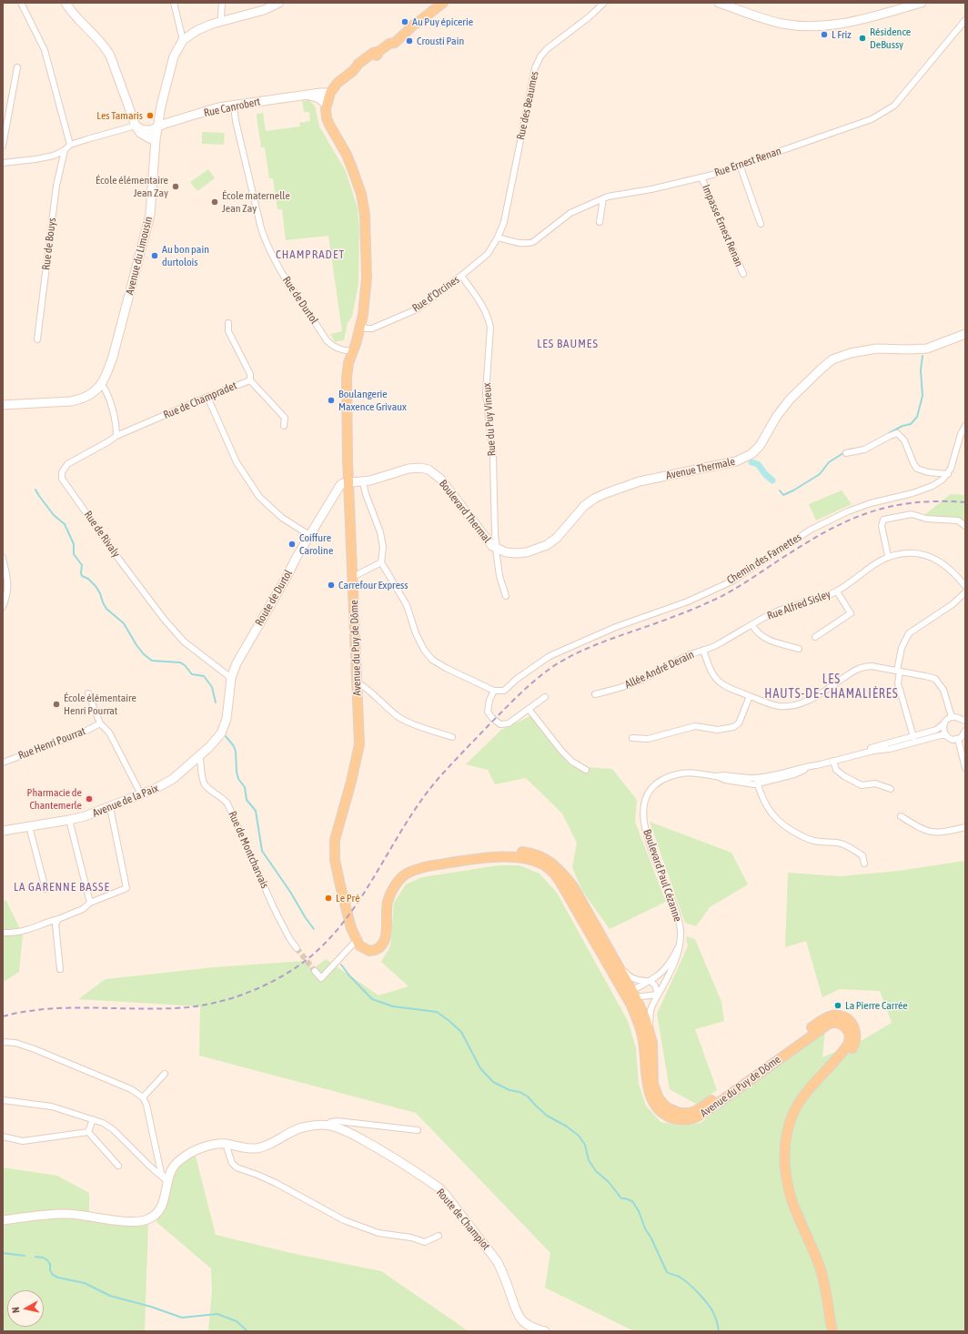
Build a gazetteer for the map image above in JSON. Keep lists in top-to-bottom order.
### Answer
{
  "streets": {
    "main road": [
      "Rue Canrobert",
      "Avenue du Limousin",
      "Avenue Thermale",
      "Boulevard Thermal",
      "Route de Durtol",
      "Avenue du Puy de Dôme",
      "Avenue de la Paix",
      "Route de Champiot"
    ],
    "street": [
      "Rue des Beaumes",
      "Rue Ernest Renan",
      "Impasse Ernest Renan",
      "Rue de Bouys",
      "Rue d'Orcines",
      "Rue de Durtol",
      "Rue de Champradet",
      "Rue du Puy Vineux",
      "Rue de Rivaly",
      "Chemin des Farnettes",
      "Rue Alfred Sisley",
      "Allée André Derain",
      "Rue Henri Pourrat",
      "Rue de Montcharvais",
      "Boulevard Paul Cézanne"
    ]
  },
  "crossings": [
    ["Rue des Beaumes", "Rue Ernest Renan"],
    ["Rue des Beaumes", "Rue d'Orcines"],
    ["Rue Canrobert", "Avenue du Limousin"],
    ["Rue Canrobert", "Rue de Durtol"],
    ["Rue Canrobert", "Avenue du Puy de Dôme"],
    ["Rue Ernest Renan", "Impasse Ernest Renan"],
    ["Rue Ernest Renan", "Rue d'Orcines"],
    ["Rue d'Orcines", "Rue du Puy Vineux"],
    ["Rue d'Orcines", "Avenue du Puy de Dôme"],
    ["Rue de Durtol", "Avenue du Puy de Dôme"],
    ["Rue de Champradet", "Rue de Rivaly"],
    ["Rue du Puy Vineux", "Avenue Thermale"],
    ["Rue du Puy Vineux", "Boulevard Thermal"],
    ["Avenue Thermale", "Boulevard Thermal"],
    ["Boulevard Thermal", "Route de Durtol"],
    ["Boulevard Thermal", "Avenue du Puy de Dôme"],
    ["Rue de Rivaly", "Route de Durtol"],
    ["Route de Durtol", "Avenue du Puy de Dôme"],
    ["Route de Durtol", "Avenue de la Paix"],
    ["Rue Alfred Sisley", "Allée André Derain"],
    ["Avenue du Puy de Dôme", "Boulevard Paul Cézanne"],
    ["Avenue de la Paix", "Rue de Montcharvais"]
  ],
  "districts": [
    "CHAMPRADET",
    "LES BAUMES",
    "LES HAUTS-DE-CHAMALIÈRES",
    "LA GARENNE BASSE"
  ],
  "places": [
    "Au Puy épicerie",
    "L Friz",
    "Résidence DeBussy",
    "Crousti Pain",
    "Les Tamaris",
    "École élémentaire Jean Zay",
    "École maternelle Jean Zay",
    "Au bon pain durtolois",
    "Boulangerie Maxence Grivaux",
    "Coiffure Caroline",
    "Carrefour Express",
    "École élémentaire Henri Pourrat",
    "Pharmacie de Chantemerle",
    "Le Pré",
    "La Pierre Carrée"
  ],
  "north": "left"
}
